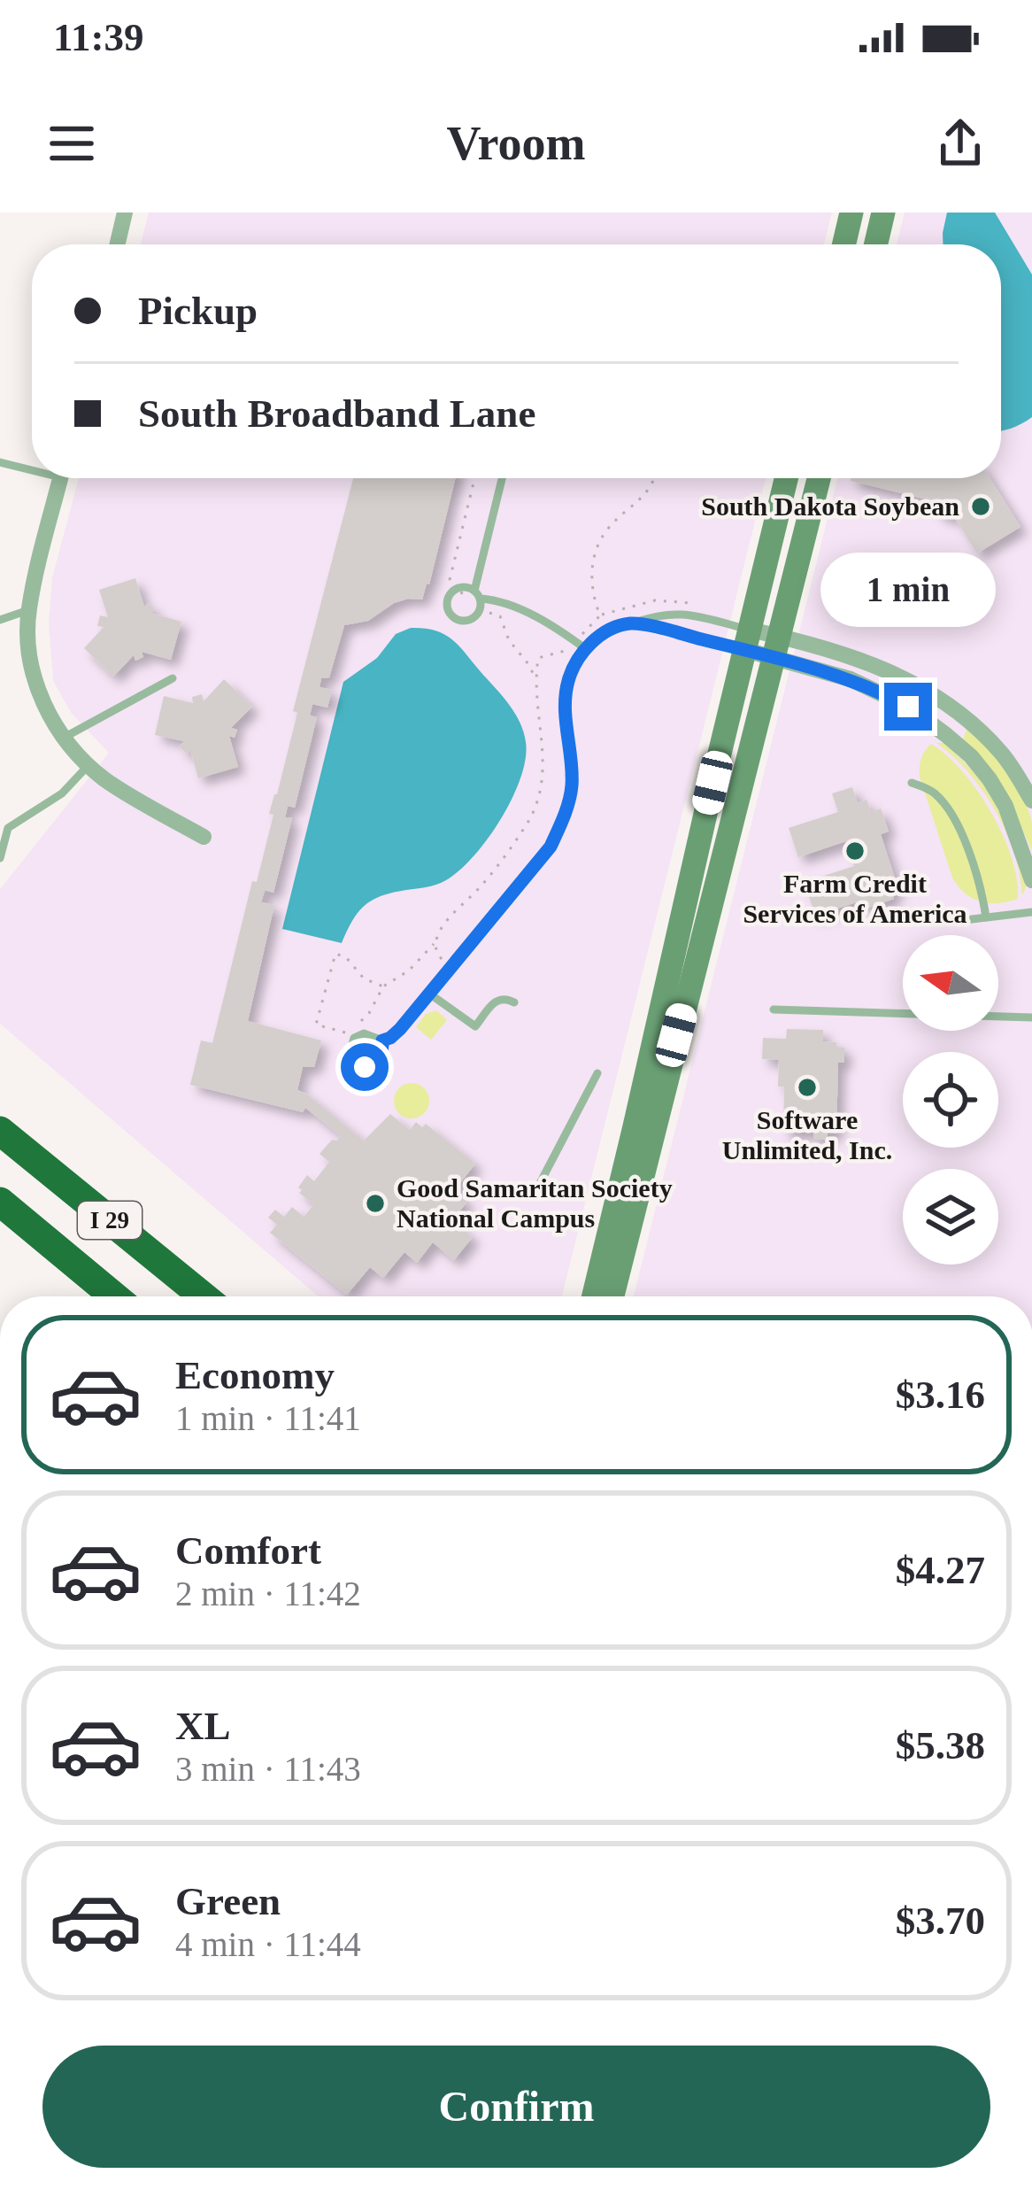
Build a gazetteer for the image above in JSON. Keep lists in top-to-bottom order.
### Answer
{
  "streets": {
    "highway": ["I 29"]
  },
  "places": [
    "South Dakota Soybean",
    "Farm Credit Services of America",
    "Software Unlimited, Inc.",
    "Good Samaritan Society National Campus"
  ],
  "north": "left",
  "page": {
    "status": "11:39",
    "header": "Vroom",
    "banner": ["Pickup", "South Broadband Lane"],
    "bubble": "1 min",
    "list": [
      {
        "name": "Economy",
        "note": "1 min · 11:41",
        "value": "$3.16"
      },
      {
        "name": "Comfort",
        "note": "2 min · 11:42",
        "value": "$4.27"
      },
      {
        "name": "XL",
        "note": "3 min · 11:43",
        "value": "$5.38"
      },
      {
        "name": "Green",
        "note": "4 min · 11:44",
        "value": "$3.70"
      }
    ],
    "buttons": "Confirm"
  }
}
